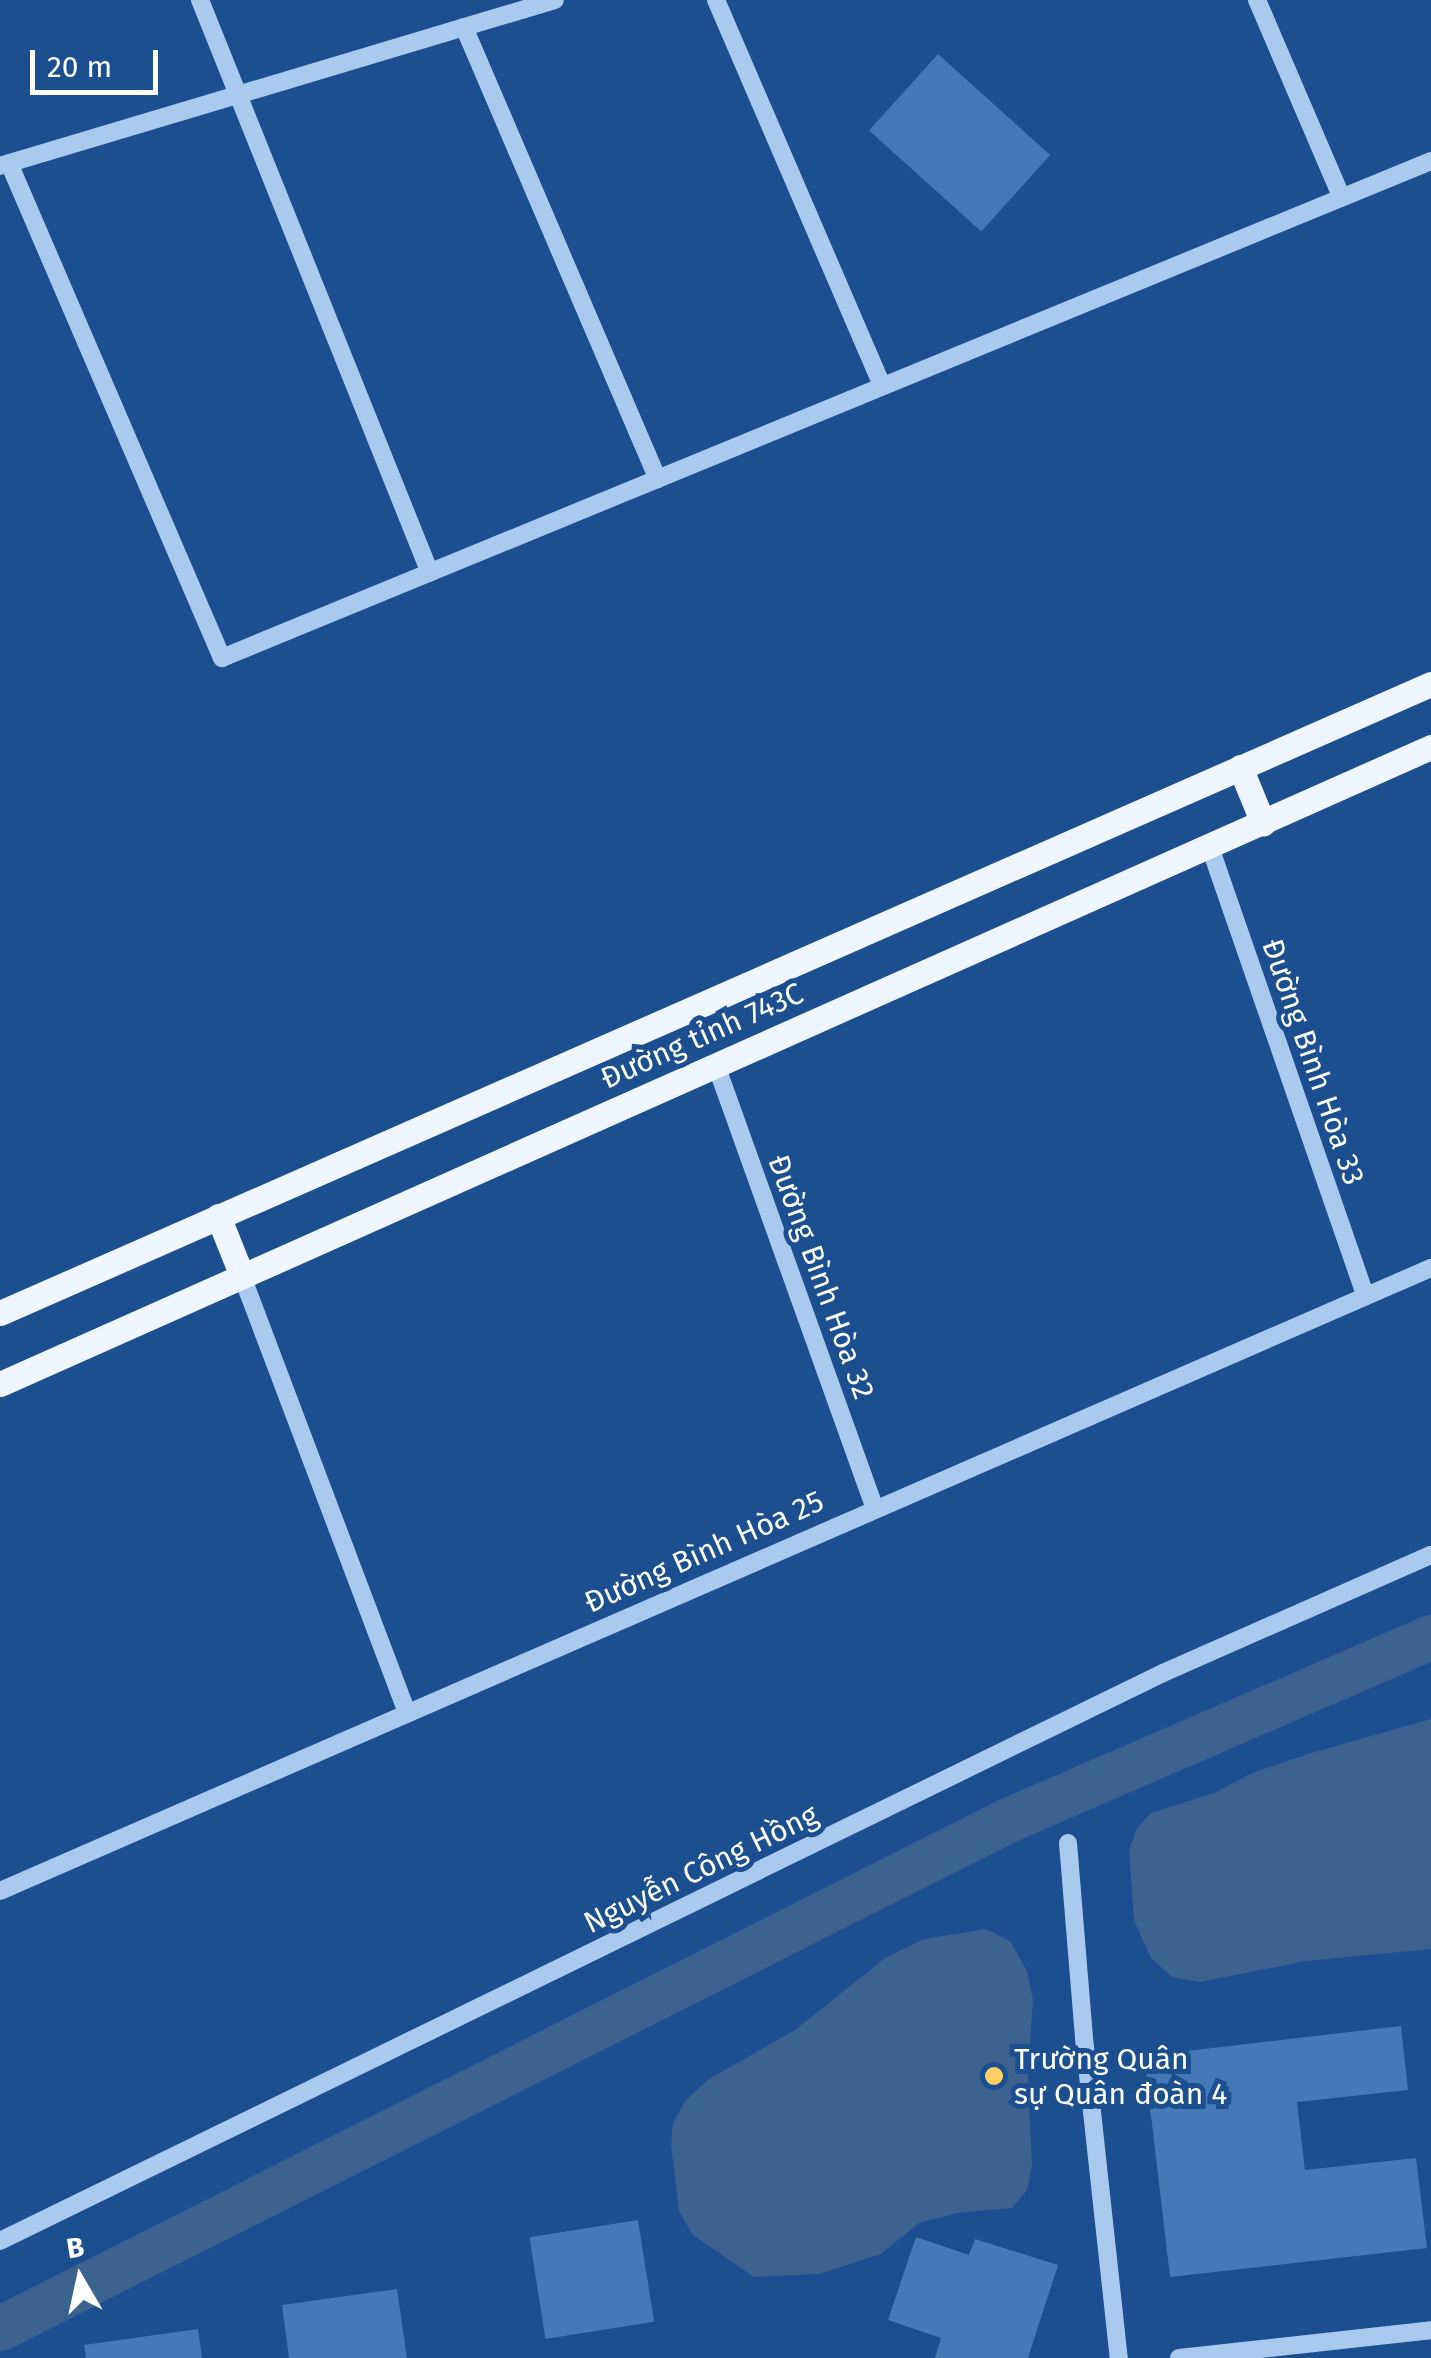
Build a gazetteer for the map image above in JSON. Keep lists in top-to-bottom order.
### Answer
{
  "streets": {
    "main road": ["Đường tỉnh 743C"],
    "street": [
      "Đường Bình Hòa 33",
      "Đường Bình Hòa 32",
      "Đường Bình Hòa 25",
      "Nguyễn Công Hồng"
    ]
  },
  "crossings": [
    ["Đường tỉnh 743C", "Đường Bình Hòa 33"],
    ["Đường tỉnh 743C", "Đường Bình Hòa 32"],
    ["Đường Bình Hòa 33", "Đường Bình Hòa 25"],
    ["Đường Bình Hòa 32", "Đường Bình Hòa 25"]
  ],
  "places": ["Trường Quân sự Quân đoàn 4"],
  "scale_bar": "20 m",
  "north": "top"
}
